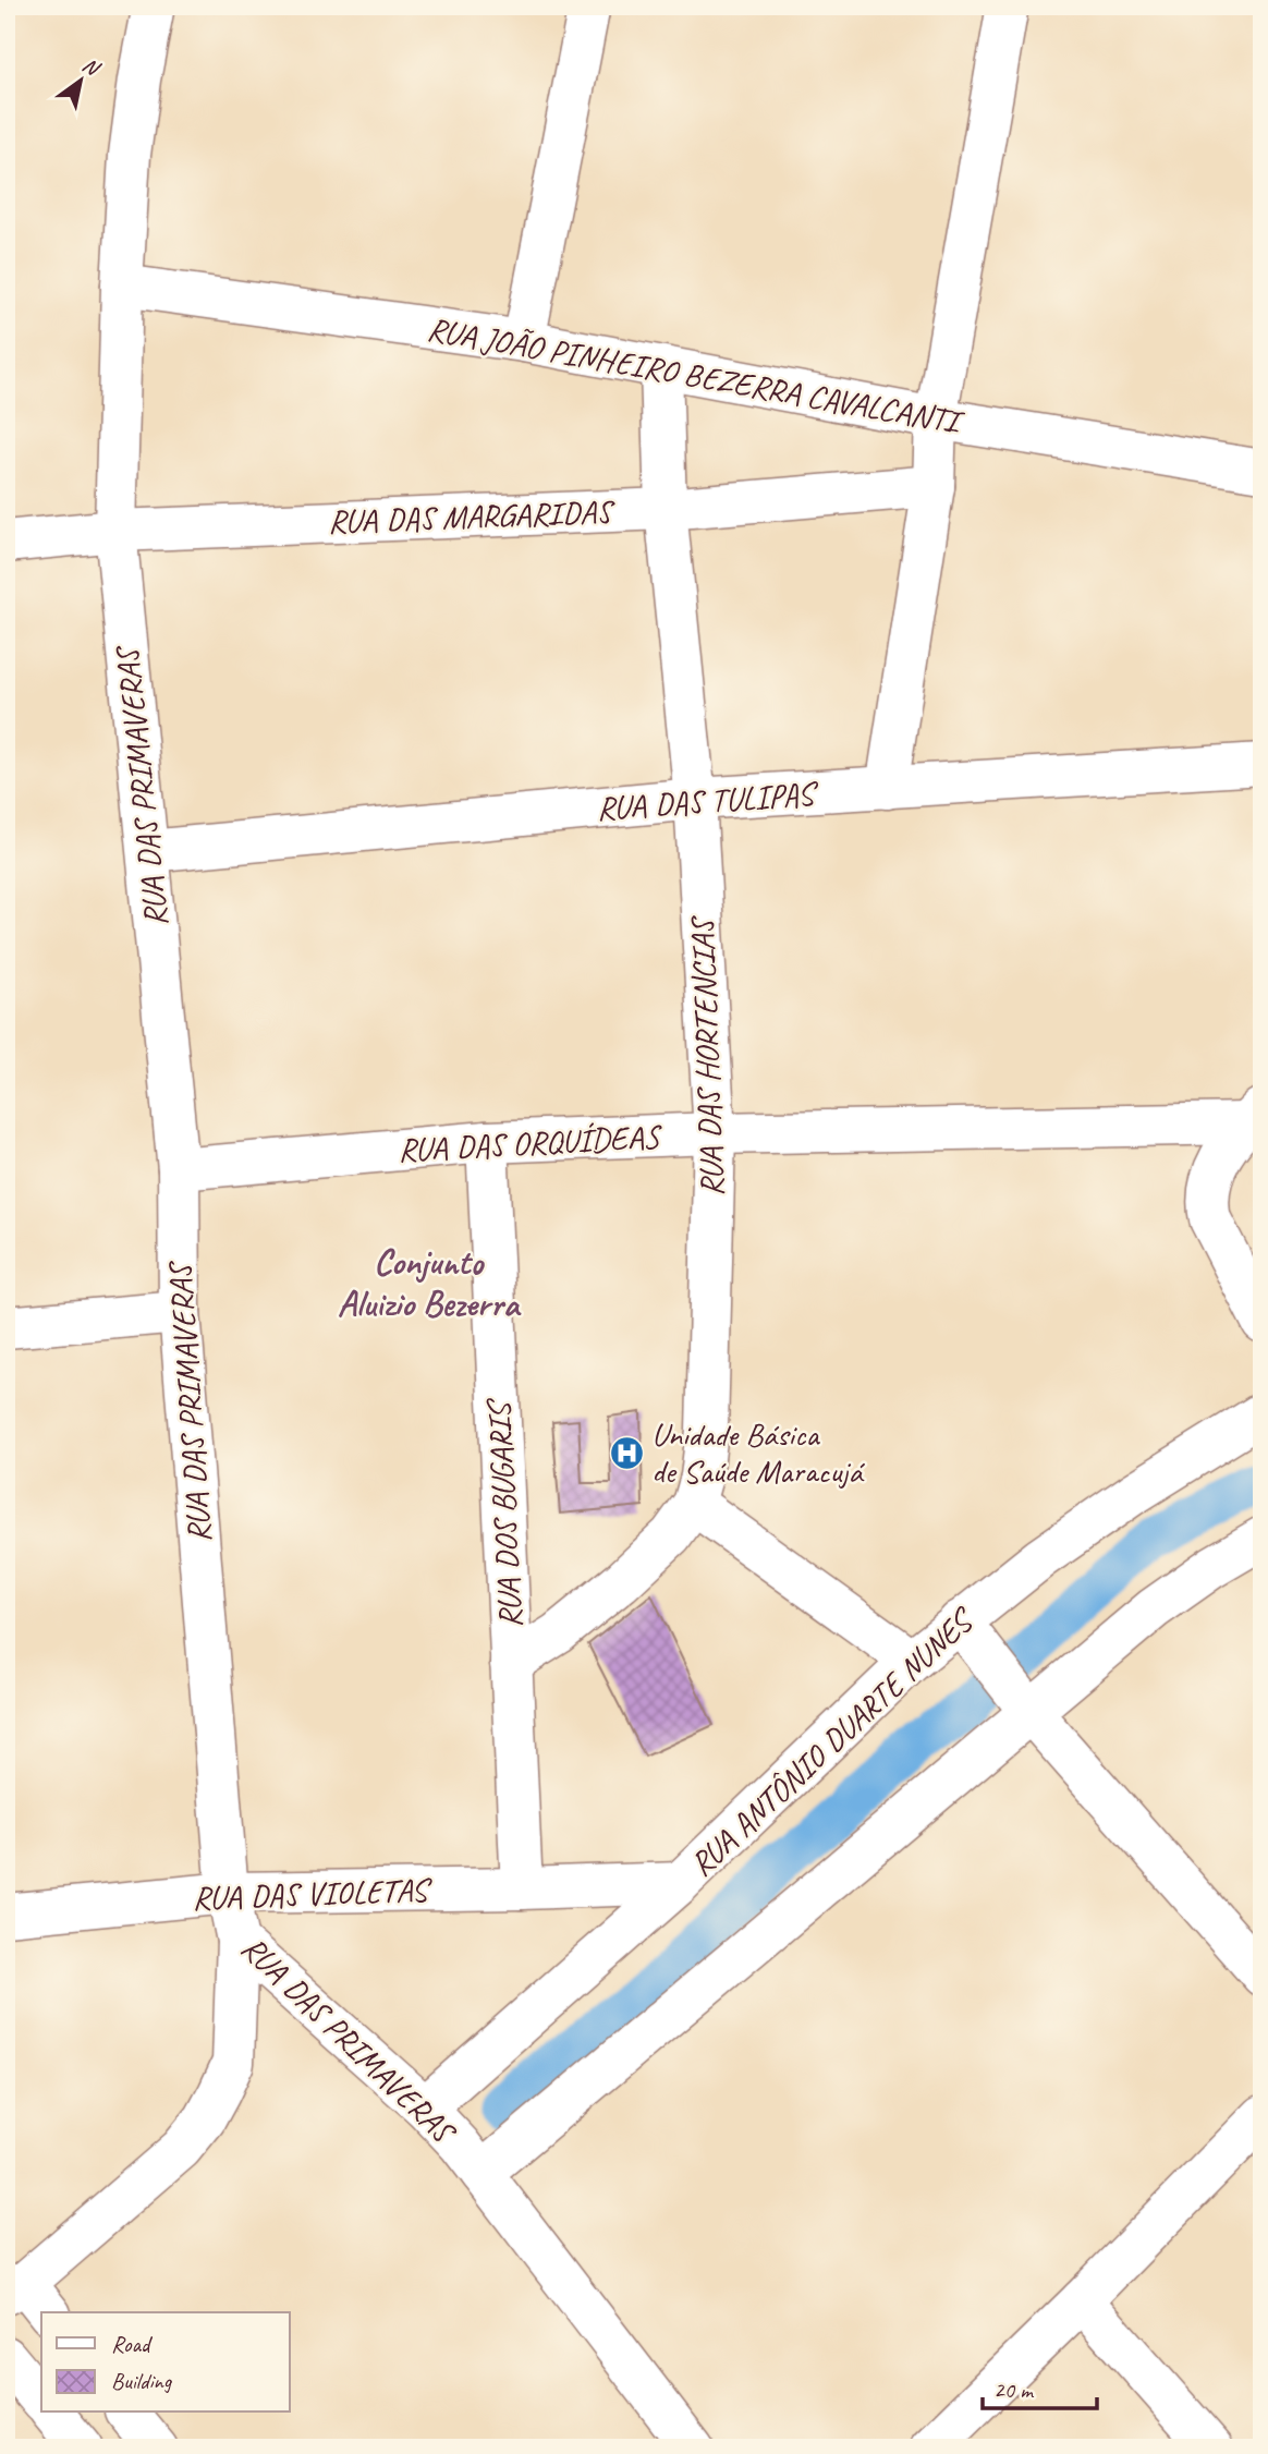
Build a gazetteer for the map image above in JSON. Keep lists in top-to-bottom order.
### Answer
{
  "streets": {
    "street": [
      "RUA JOÃO PINHEIRO BEZERRA CAVALCANTI",
      "RUA DAS MARGARIDAS",
      "RUA DAS PRIMAVERAS",
      "RUA DAS TULIPAS",
      "RUA DAS HORTENCIAS",
      "RUA DAS ORQUÍDEAS",
      "RUA DOS BUGARIS",
      "RUA ANTÔNIO DUARTE NUNES",
      "RUA DAS VIOLETAS"
    ]
  },
  "crossings": [
    ["RUA JOÃO PINHEIRO BEZERRA CAVALCANTI", "RUA DAS PRIMAVERAS"],
    ["RUA JOÃO PINHEIRO BEZERRA CAVALCANTI", "RUA DAS HORTENCIAS"],
    ["RUA DAS MARGARIDAS", "RUA DAS PRIMAVERAS"],
    ["RUA DAS MARGARIDAS", "RUA DAS HORTENCIAS"],
    ["RUA DAS PRIMAVERAS", "RUA DAS TULIPAS"],
    ["RUA DAS PRIMAVERAS", "RUA DAS ORQUÍDEAS"],
    ["RUA DAS PRIMAVERAS", "RUA ANTÔNIO DUARTE NUNES"],
    ["RUA DAS PRIMAVERAS", "RUA DAS VIOLETAS"],
    ["RUA DAS TULIPAS", "RUA DAS HORTENCIAS"],
    ["RUA DAS HORTENCIAS", "RUA DAS ORQUÍDEAS"],
    ["RUA DAS HORTENCIAS", "RUA DOS BUGARIS"],
    ["RUA DAS ORQUÍDEAS", "RUA DOS BUGARIS"],
    ["RUA DOS BUGARIS", "RUA DAS VIOLETAS"],
    ["RUA ANTÔNIO DUARTE NUNES", "RUA DAS VIOLETAS"]
  ],
  "districts": ["Conjunto Aluizio Bezerra"],
  "places": {
    "hospital": ["Unidade Básica de Saúde Maracujá"]
  },
  "legend": ["Road", "Building"],
  "scale_bar": "20 m",
  "north": "top right"
}
